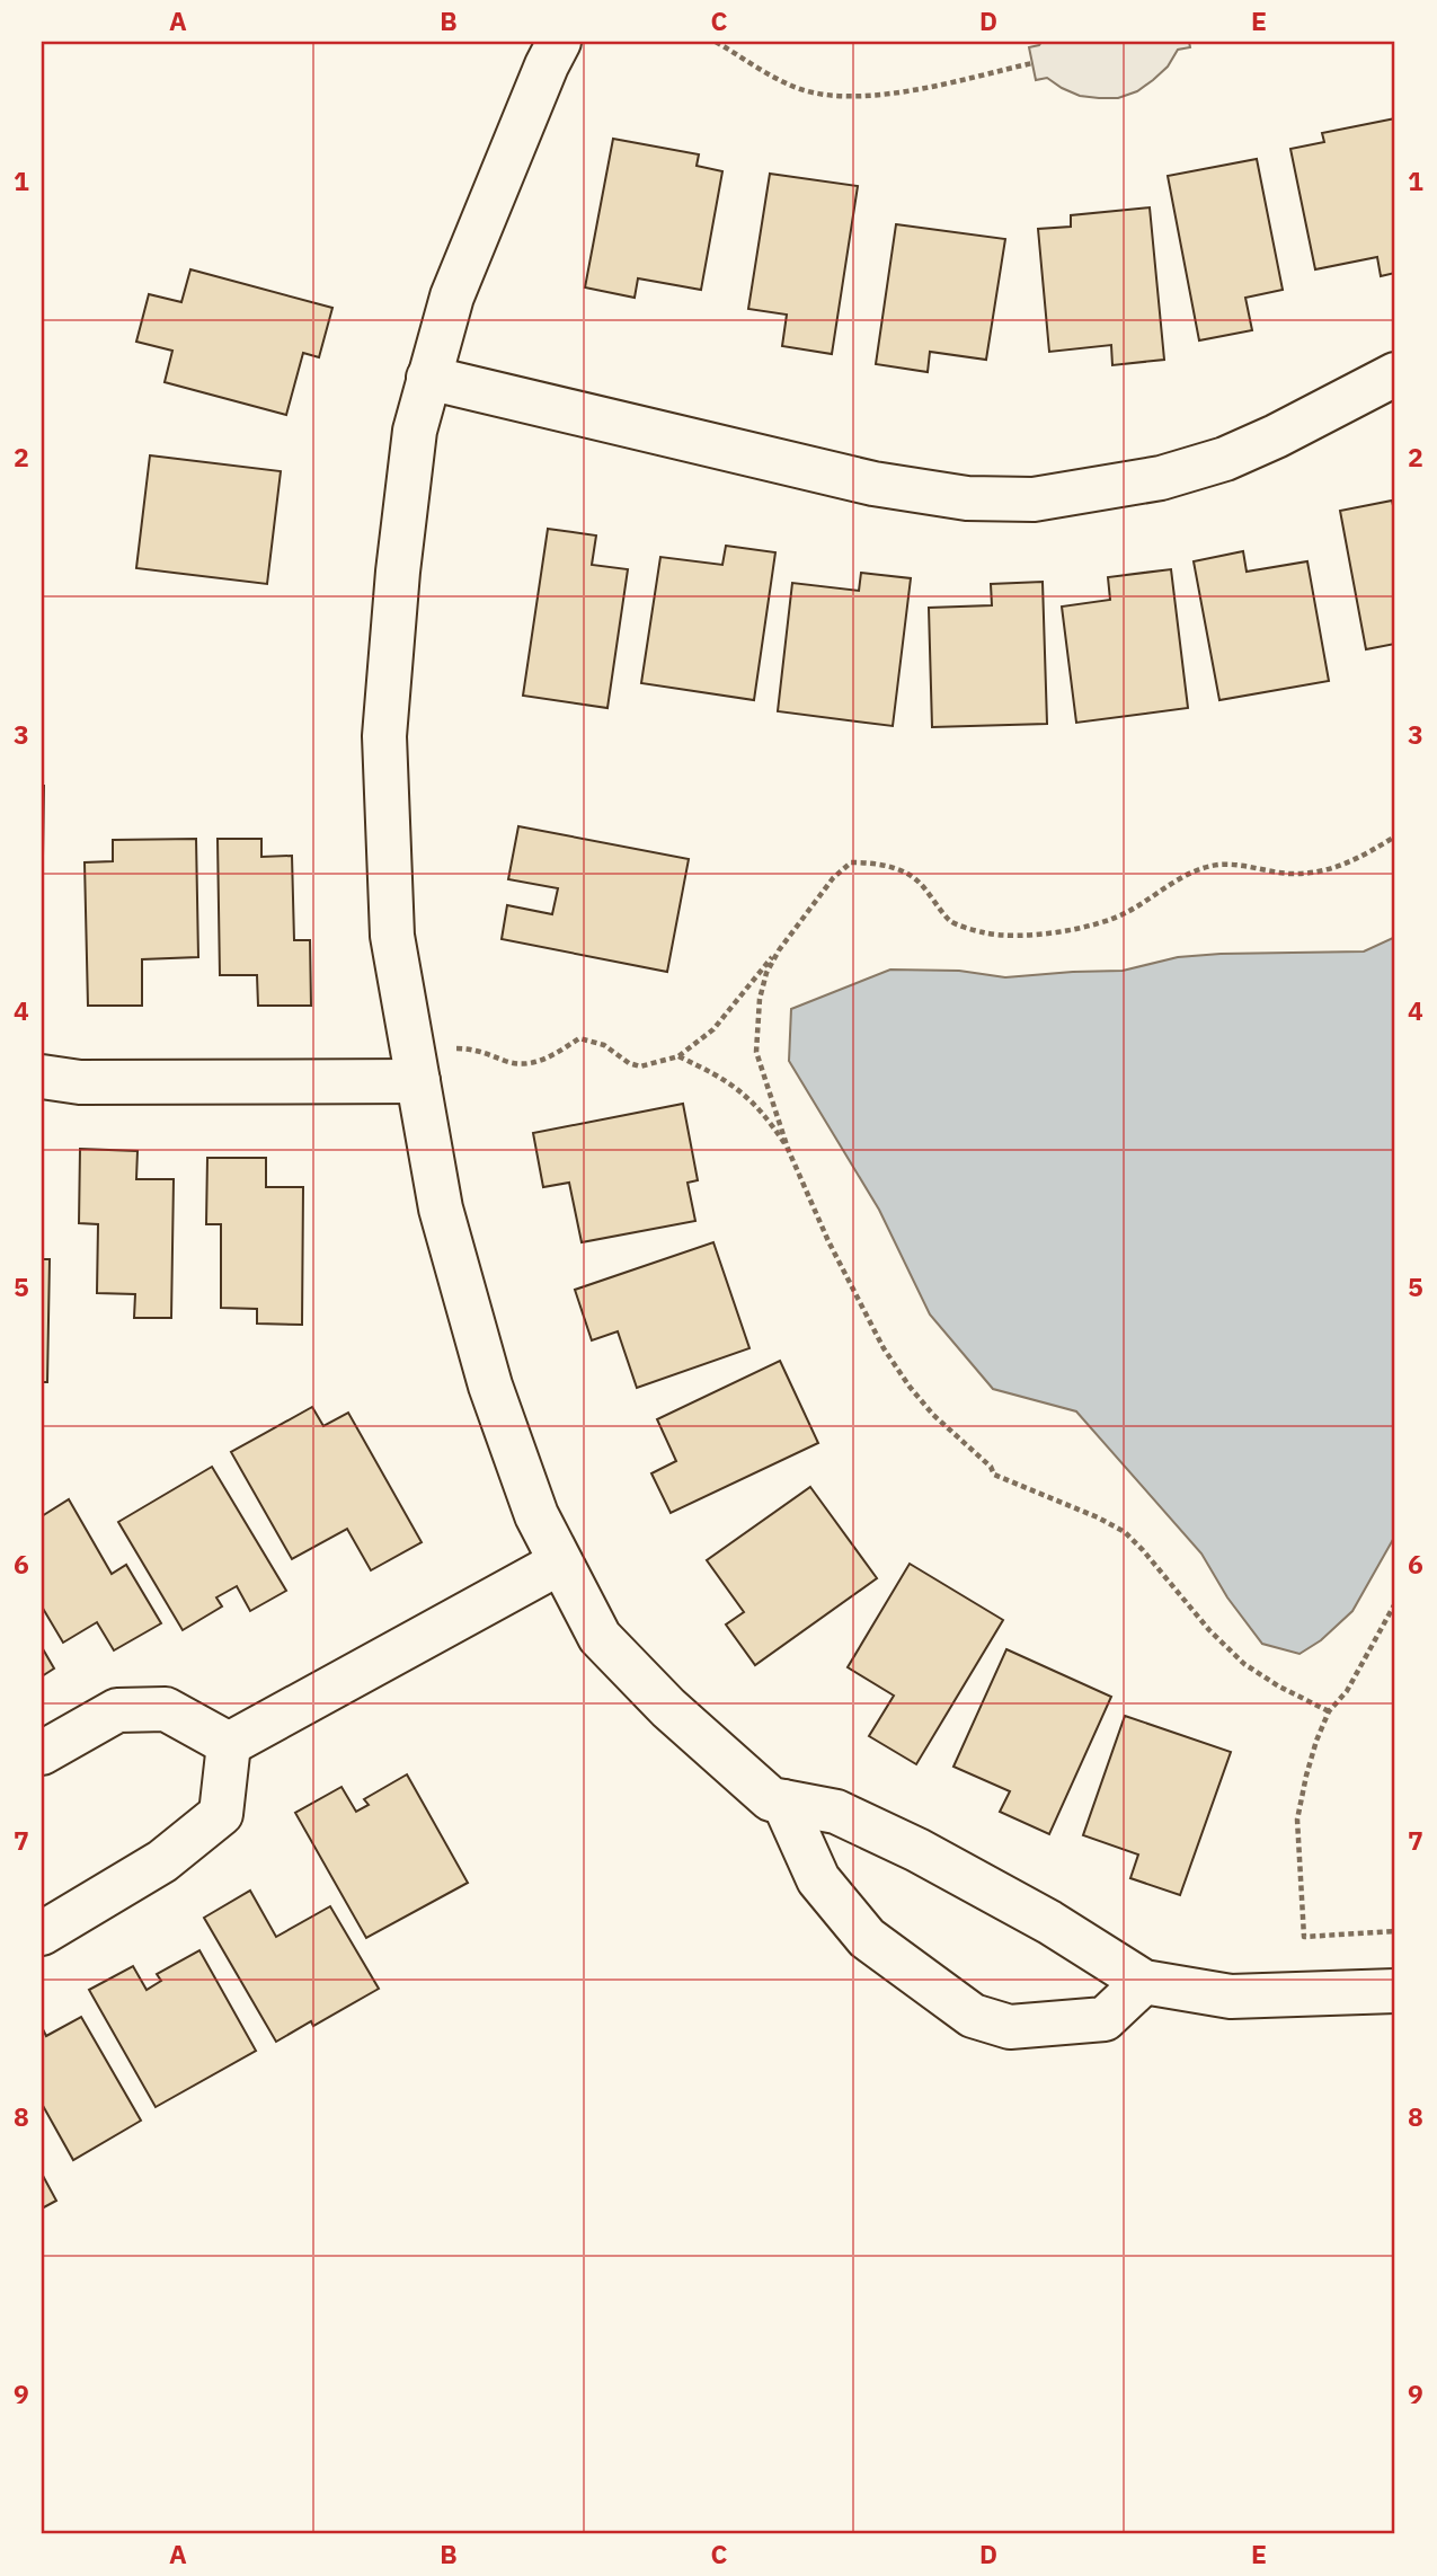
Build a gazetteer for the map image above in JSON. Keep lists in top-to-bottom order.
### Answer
{
  "grid": {
    "columns": [
      "A",
      "B",
      "C",
      "D",
      "E"
    ],
    "rows": [
      "1",
      "2",
      "3",
      "4",
      "5",
      "6",
      "7",
      "8",
      "9"
    ]
  }
}
